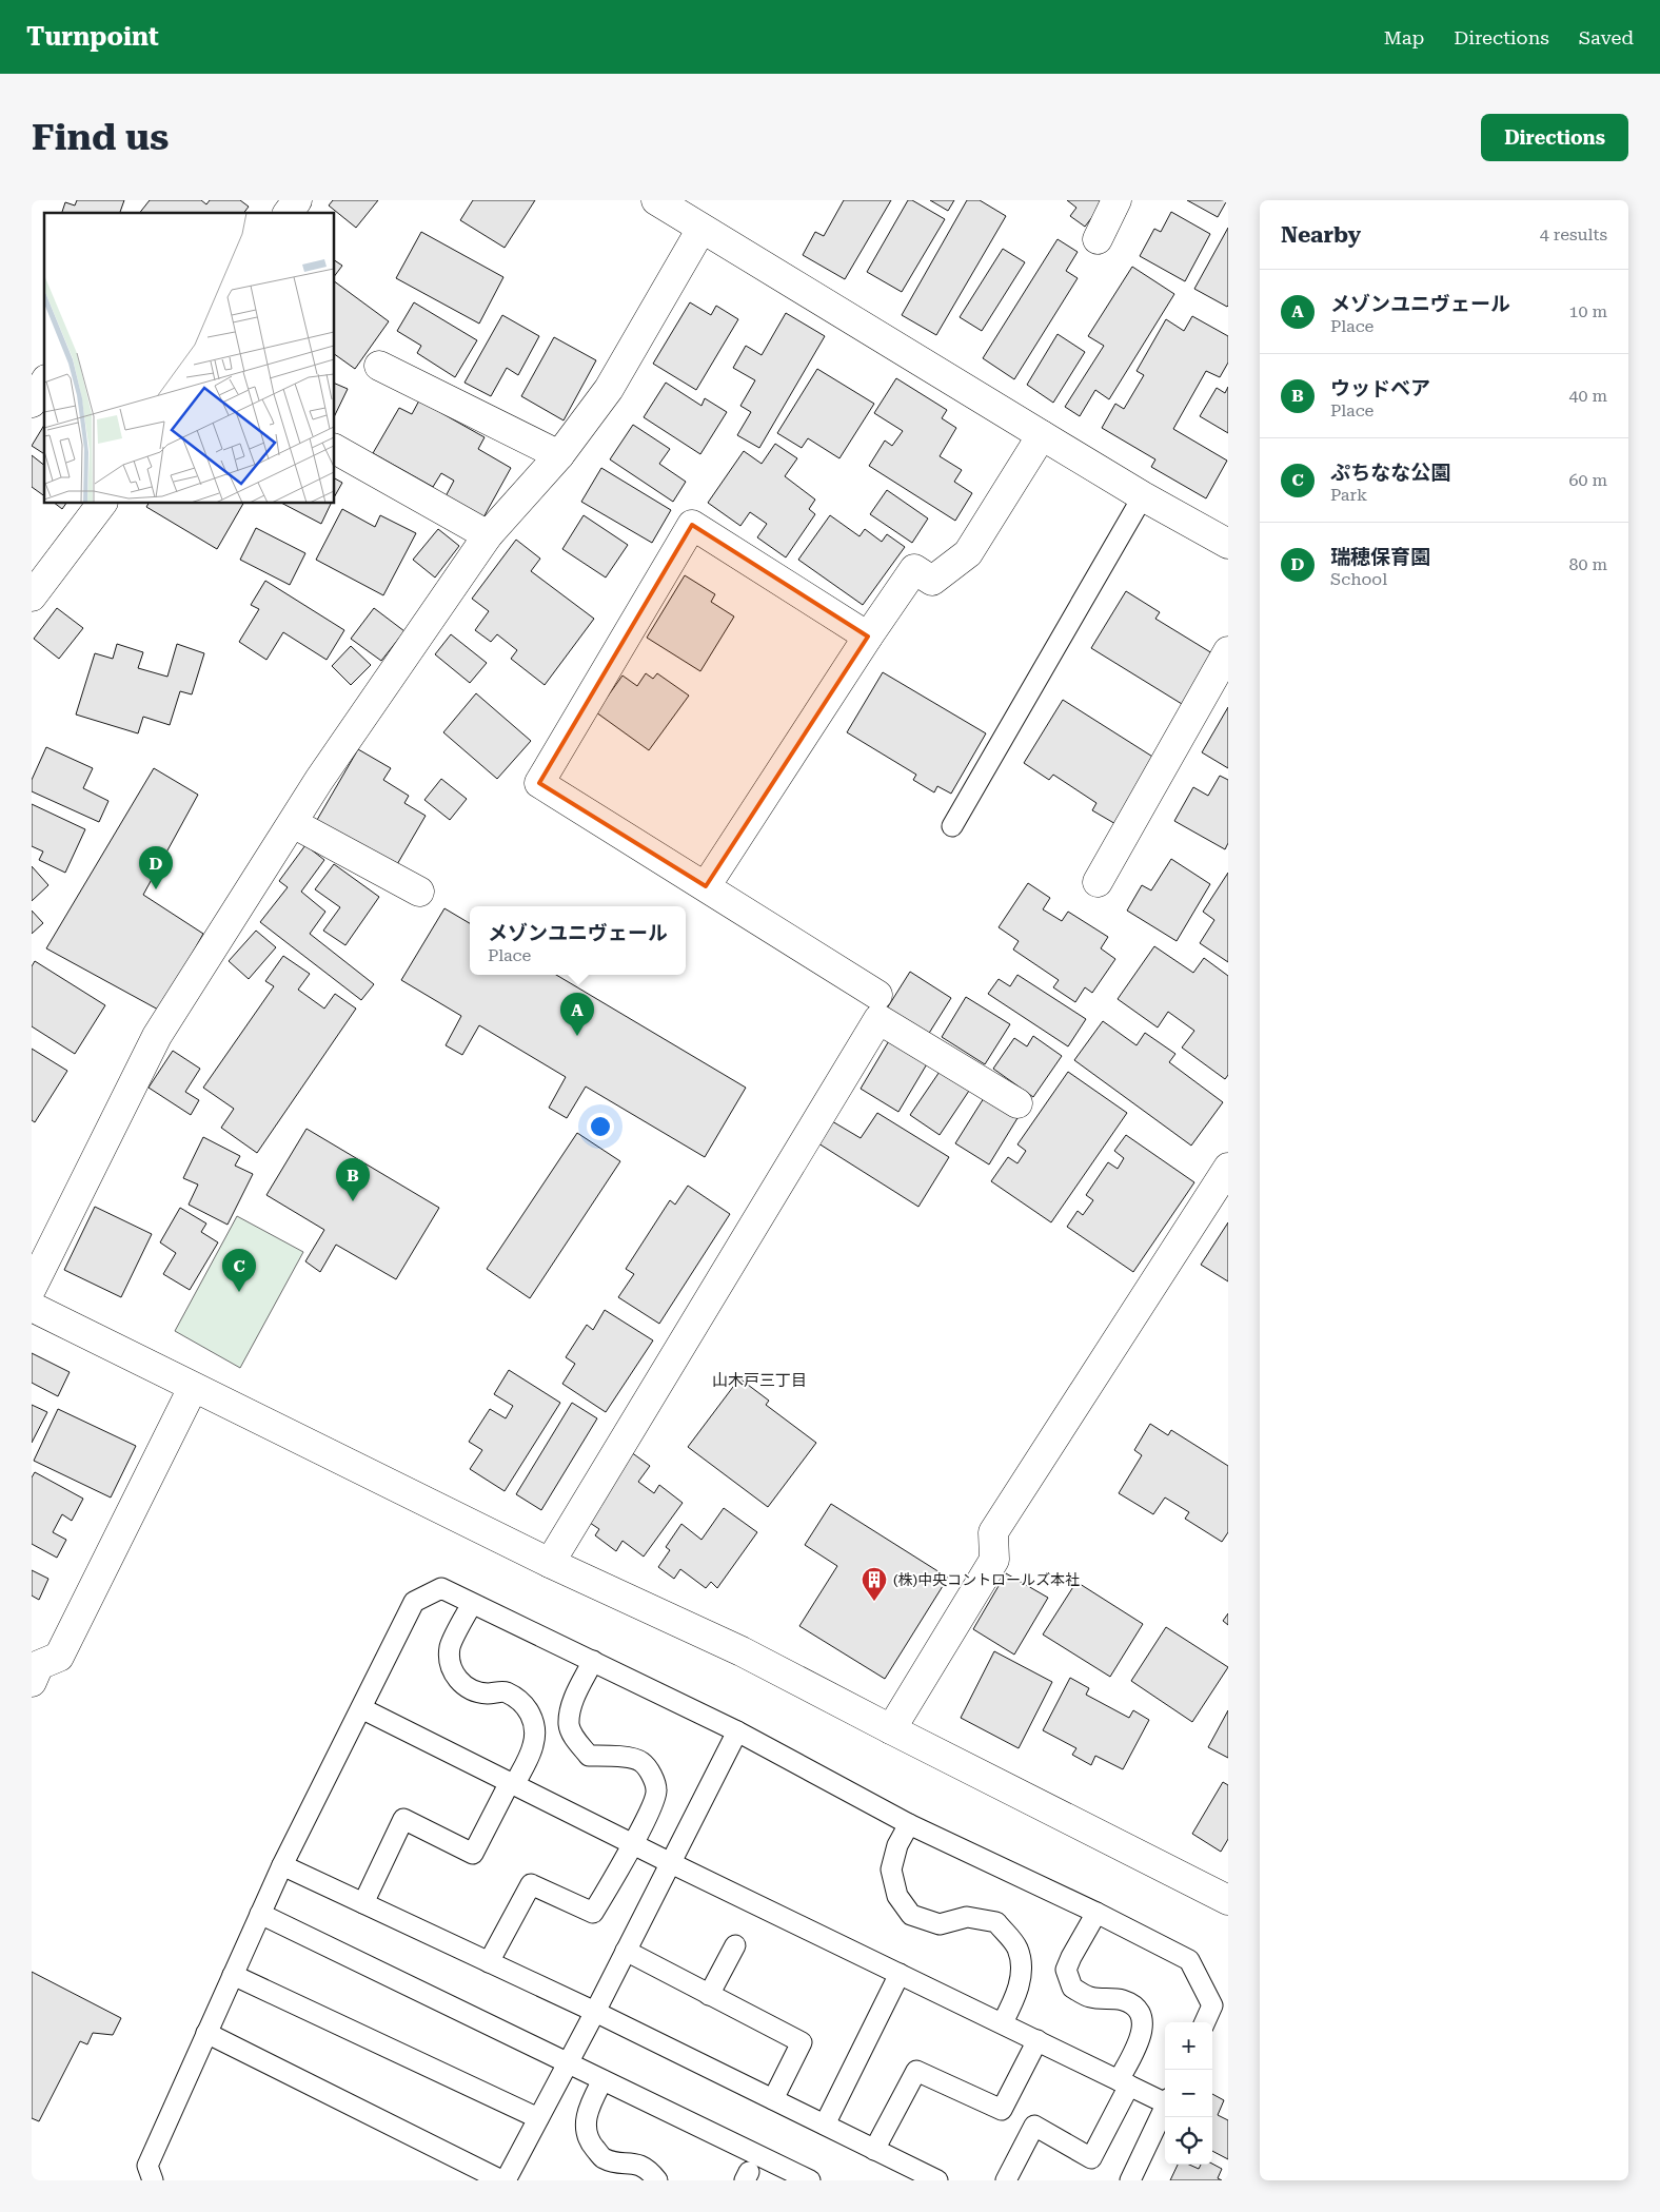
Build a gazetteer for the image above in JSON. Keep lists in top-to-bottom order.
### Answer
{
  "districts": ["山木戸三丁目"],
  "places": {
    "building": ["(株)中央コントロールズ本社"]
  },
  "page": {
    "header": "Turnpoint",
    "nav": ["Map", "Directions", "Saved"],
    "buttons": "Directions",
    "title": "Find us",
    "heading": ["Nearby", "4 results"],
    "list": [
      {
        "mark": "A",
        "name": "メゾンユニヴェール",
        "note": "Place",
        "value": "10 m"
      },
      {
        "mark": "B",
        "name": "ウッドベア",
        "note": "Place",
        "value": "40 m"
      },
      {
        "mark": "C",
        "name": "ぷちなな公園",
        "note": "Park",
        "value": "60 m"
      },
      {
        "mark": "D",
        "name": "瑞穂保育園",
        "note": "School",
        "value": "80 m"
      }
    ],
    "pins": [
      "D",
      "A",
      "B",
      "C"
    ],
    "popup": ["メゾンユニヴェール", "Place"],
    "map_buttons": ["+", "−"]
  }
}
